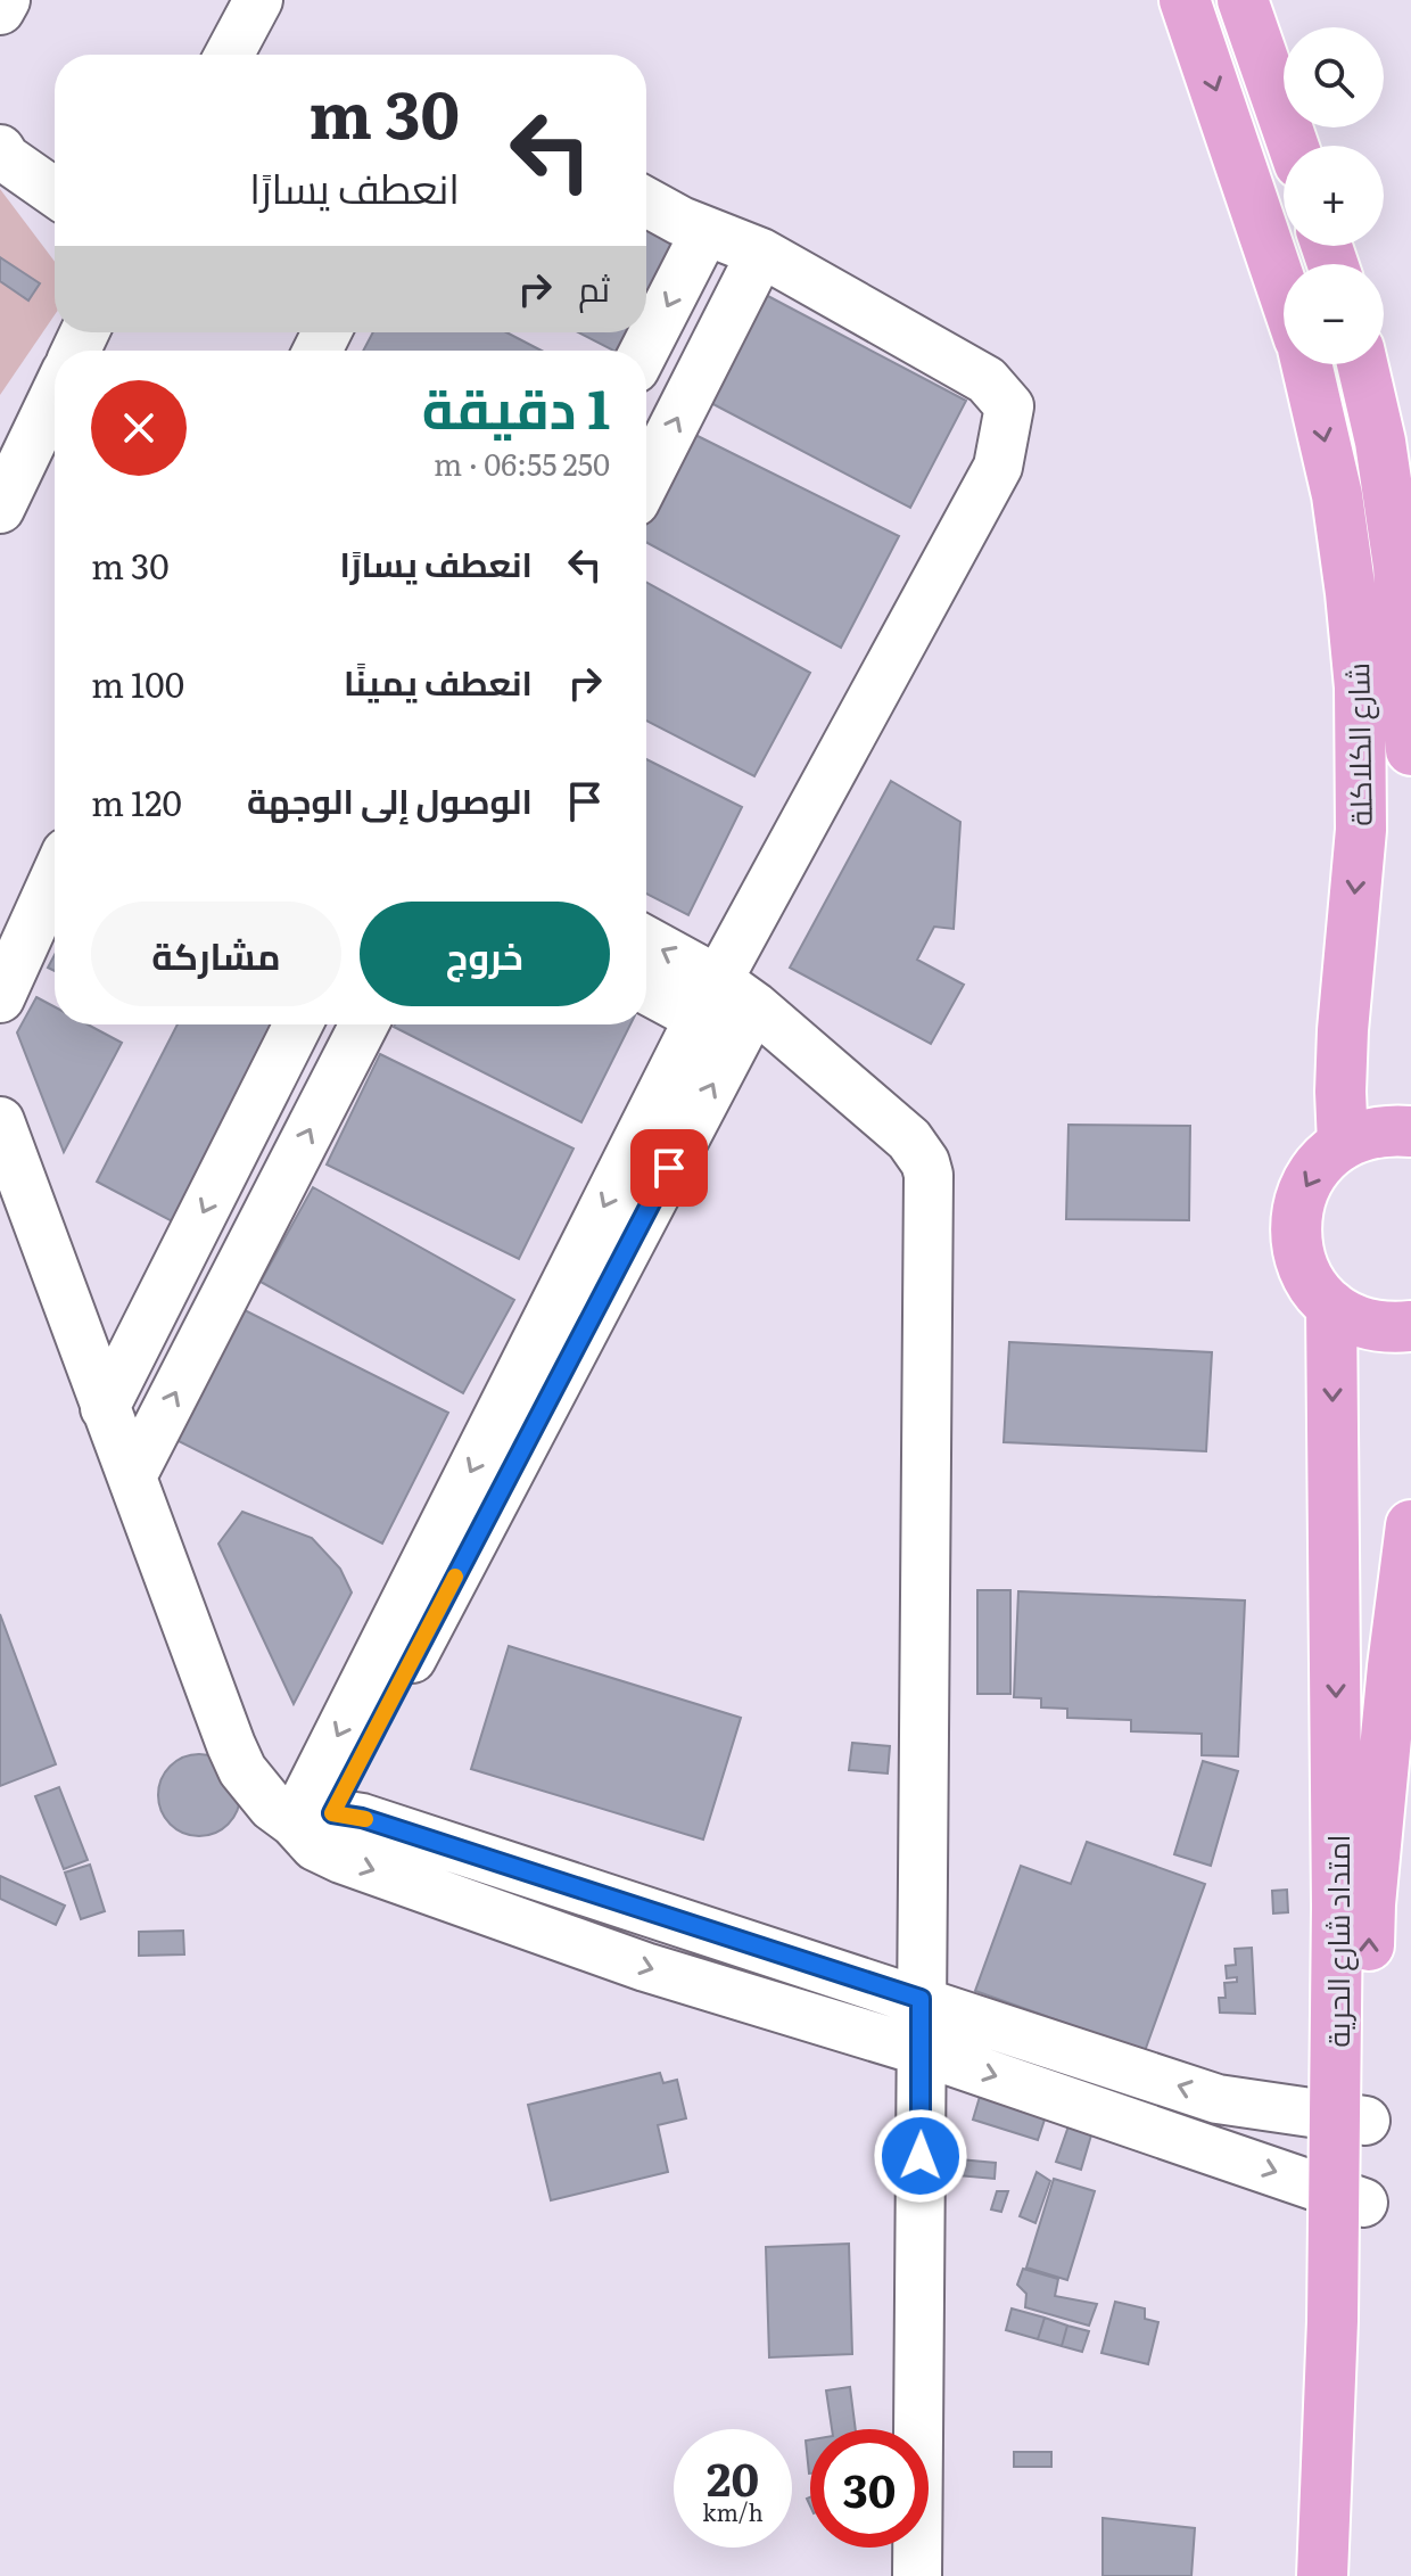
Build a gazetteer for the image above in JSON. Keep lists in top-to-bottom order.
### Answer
{
  "streets": {
    "main road": ["شارع الكلاكلة", "امتداد شارع الحرية"]
  },
  "page": {
    "map_buttons": ["+", "−"],
    "turn": ["30 m", "انعطف يسارًا"],
    "then": "ثم",
    "heading": ["1 دقيقة", "250 m · 06:55"],
    "list": [
      {
        "name": "انعطف يسارًا",
        "value": "30 m"
      },
      {
        "name": "انعطف يمينًا",
        "value": "100 m"
      },
      {
        "name": "الوصول إلى الوجهة",
        "value": "120 m"
      }
    ],
    "buttons": ["خروج", "مشاركة"],
    "speed": "20 km/h",
    "limit": "30"
  }
}
